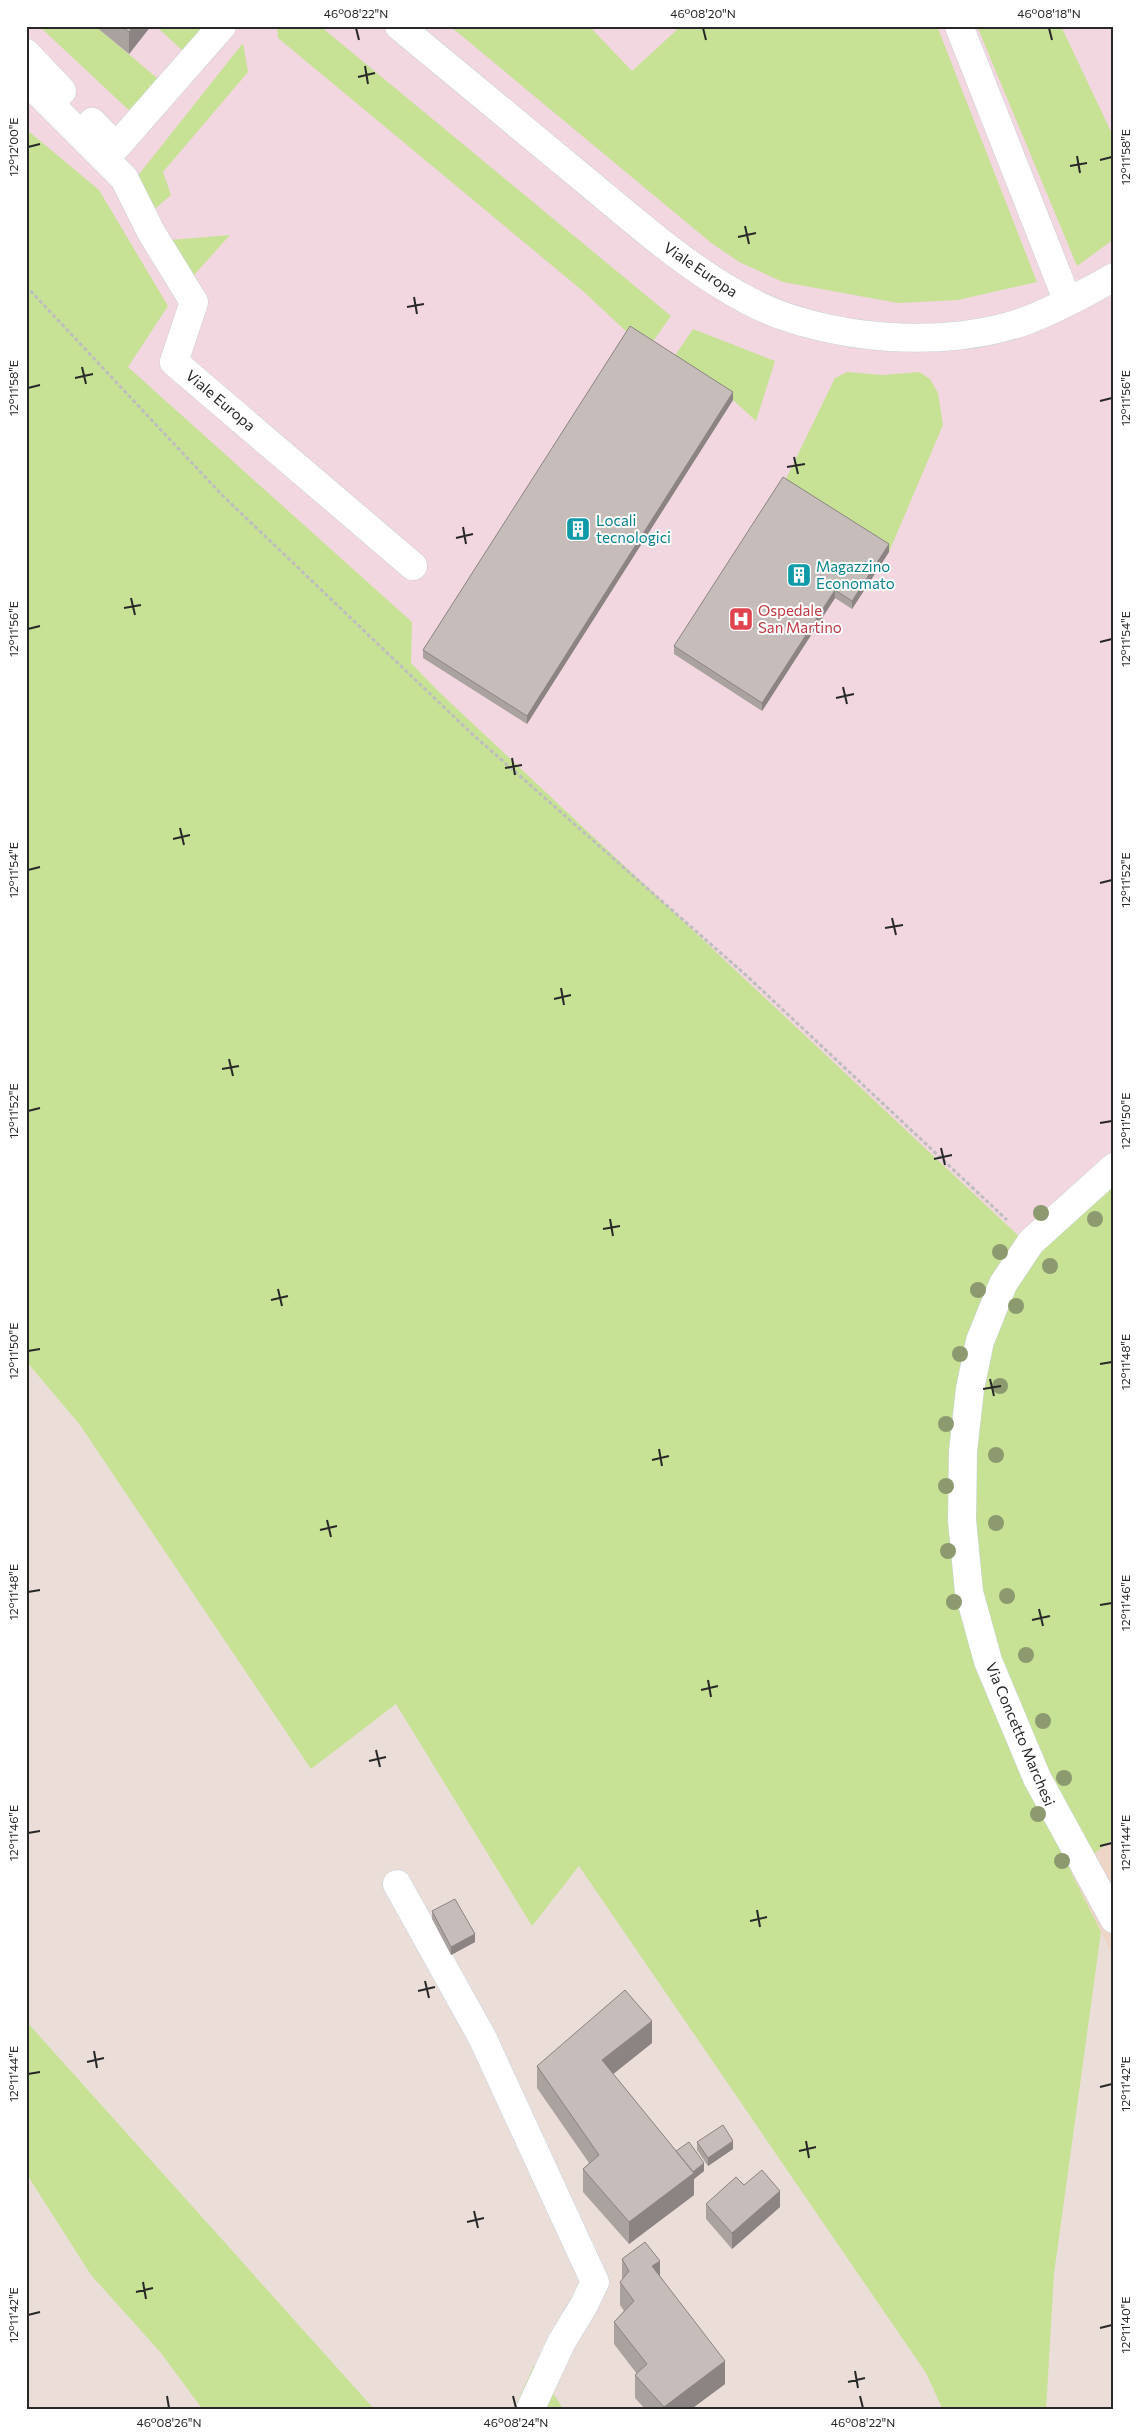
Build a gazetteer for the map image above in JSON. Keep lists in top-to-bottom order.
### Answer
{
  "streets": {
    "street": ["Viale Europa", "Via Concetto Marchesi"]
  },
  "places": {
    "building": ["Locali tecnologici", "Magazzino Economato"],
    "hospital": ["Ospedale San Martino"]
  },
  "coordinates": [
    "46°08'22\"N",
    "46°08'20\"N",
    "46°08'18\"N",
    "12°12'00\"E",
    "12°11'58\"E",
    "12°11'56\"E",
    "12°11'54\"E",
    "12°11'52\"E",
    "12°11'50\"E",
    "12°11'48\"E",
    "12°11'46\"E",
    "12°11'44\"E",
    "12°11'42\"E",
    "12°11'40\"E",
    "46°08'26\"N",
    "46°08'24\"N"
  ]
}
